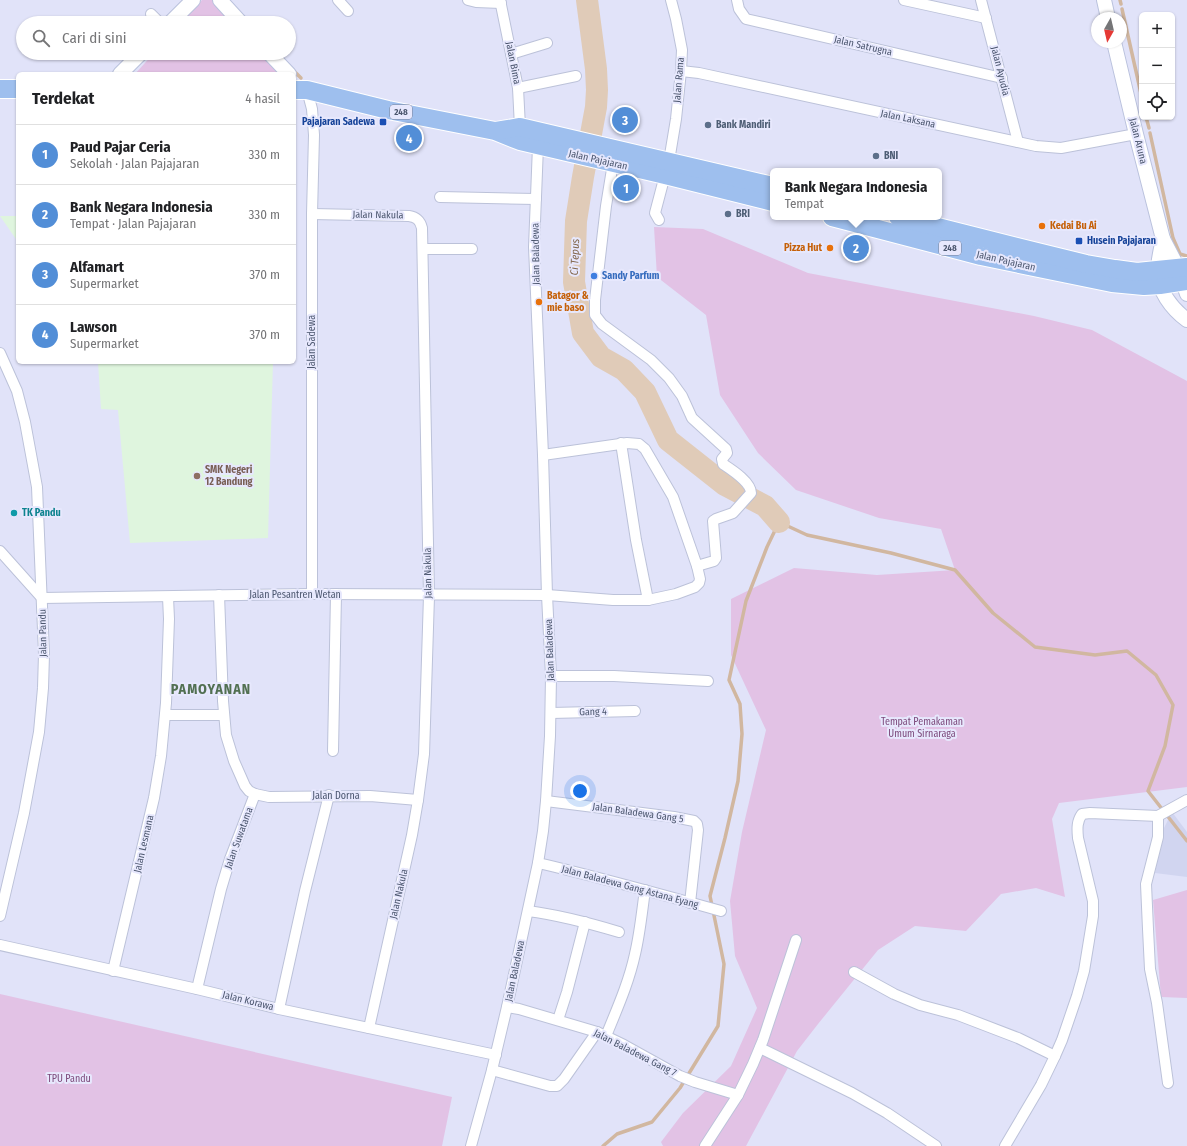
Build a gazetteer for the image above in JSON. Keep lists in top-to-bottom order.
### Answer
{
  "streets": {
    "highway": ["248", "Jalan Pajajaran"],
    "street": [
      "Jalan Satrugna",
      "Jalan Bima",
      "Jalan Ayudia",
      "Jalan Rama",
      "Jalan Laksana",
      "Jalan Aruna",
      "Jalan Nakula",
      "Jalan Baladewa",
      "Jalan Sadewa",
      "Jalan Pesantren Wetan",
      "Jalan Pandu",
      "Gang 4",
      "Jalan Dorna",
      "Jalan Baladewa Gang 5",
      "Jalan Suwatama",
      "Jalan Lesmana",
      "Jalan Baladewa Gang Astana Eyang",
      "Jalan Korawa",
      "Jalan Baladewa Gang 7"
    ]
  },
  "crossings": [
    ["Jalan Satrugna", "Jalan Ayudia"],
    ["Jalan Bima", "Jalan Pajajaran"],
    ["Jalan Ayudia", "Jalan Laksana"],
    ["Jalan Rama", "Jalan Laksana"],
    ["Jalan Rama", "Jalan Pajajaran"],
    ["Jalan Laksana", "Jalan Aruna"],
    ["Jalan Aruna", "Jalan Pajajaran"],
    ["Jalan Pajajaran", "Jalan Baladewa"],
    ["Jalan Pajajaran", "Jalan Sadewa"],
    ["Jalan Nakula", "Jalan Sadewa"],
    ["Jalan Nakula", "Jalan Pesantren Wetan"],
    ["Jalan Nakula", "Jalan Dorna"],
    ["Jalan Nakula", "Jalan Korawa"],
    ["Jalan Baladewa", "Jalan Pesantren Wetan"],
    ["Jalan Baladewa", "Gang 4"],
    ["Jalan Baladewa", "Jalan Baladewa Gang 5"],
    ["Jalan Baladewa", "Jalan Baladewa Gang Astana Eyang"],
    ["Jalan Baladewa", "Jalan Korawa"],
    ["Jalan Baladewa", "Jalan Baladewa Gang 7"],
    ["Jalan Sadewa", "Jalan Pesantren Wetan"],
    ["Jalan Pesantren Wetan", "Jalan Pandu"],
    ["Jalan Pesantren Wetan", "Jalan Suwatama"],
    ["Jalan Pesantren Wetan", "Jalan Lesmana"],
    ["Jalan Dorna", "Jalan Suwatama"],
    ["Jalan Baladewa Gang 5", "Jalan Baladewa Gang Astana Eyang"],
    ["Jalan Suwatama", "Jalan Korawa"],
    ["Jalan Lesmana", "Jalan Korawa"]
  ],
  "districts": ["PAMOYANAN"],
  "water": ["Ci Tepus"],
  "parks": ["Tempat Pemakaman Umum Sirnaraga", "TPU Pandu"],
  "places": {
    "transit": ["Pajajaran Sadewa", "Husein Pajajaran"],
    "other": [
      "Bank Mandiri",
      "BNI",
      "BRI",
      "Kedai Bu Ai",
      "Pizza Hut",
      "Sandy Parfum",
      "Batagor & mie baso",
      "SMK Negeri 12 Bandung",
      "TK Pandu"
    ]
  },
  "north": "bottom",
  "page": {
    "map_buttons": ["+", "−"],
    "search": "Cari di sini",
    "heading": ["Terdekat", "4 hasil"],
    "pins": [
      "3",
      "4",
      "1",
      "2"
    ],
    "list": [
      {
        "mark": "1",
        "name": "Paud Pajar Ceria",
        "note": "Sekolah · Jalan Pajajaran",
        "value": "330 m"
      },
      {
        "mark": "2",
        "name": "Bank Negara Indonesia",
        "note": "Tempat · Jalan Pajajaran",
        "value": "330 m"
      },
      {
        "mark": "3",
        "name": "Alfamart",
        "note": "Supermarket",
        "value": "370 m"
      },
      {
        "mark": "4",
        "name": "Lawson",
        "note": "Supermarket",
        "value": "370 m"
      }
    ],
    "popup": ["Bank Negara Indonesia", "Tempat"]
  }
}
